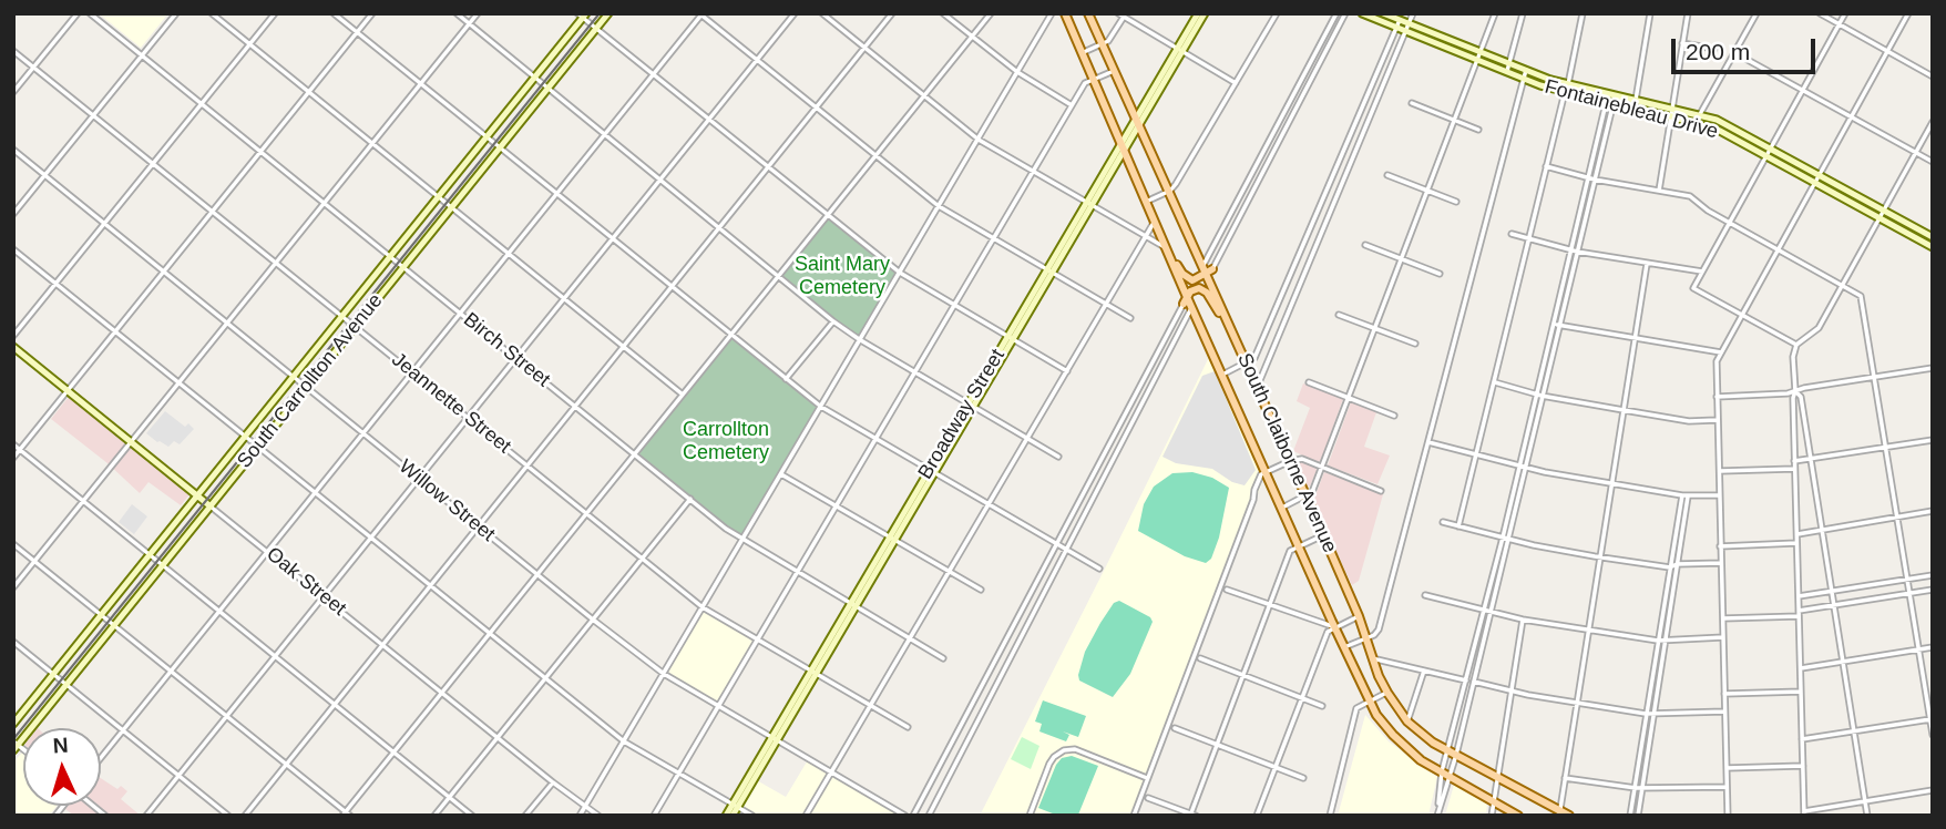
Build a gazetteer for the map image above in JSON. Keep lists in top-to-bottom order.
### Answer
{
  "streets": {
    "main road": ["South Claiborne Avenue"],
    "street": [
      "Fontainebleau Drive",
      "Birch Street",
      "South Carrollton Avenue",
      "Jeannette Street",
      "Broadway Street",
      "Willow Street",
      "Oak Street"
    ]
  },
  "crossings": [
    ["Birch Street", "South Carrollton Avenue"],
    ["Birch Street", "Broadway Street"],
    ["South Carrollton Avenue", "Jeannette Street"],
    ["South Carrollton Avenue", "Willow Street"],
    ["South Carrollton Avenue", "Oak Street"],
    ["Jeannette Street", "Broadway Street"],
    ["Broadway Street", "South Claiborne Avenue"],
    ["Broadway Street", "Willow Street"]
  ],
  "parks": ["Saint Mary Cemetery", "Carrollton Cemetery"],
  "scale_bar": "200 m",
  "north": "top"
}
